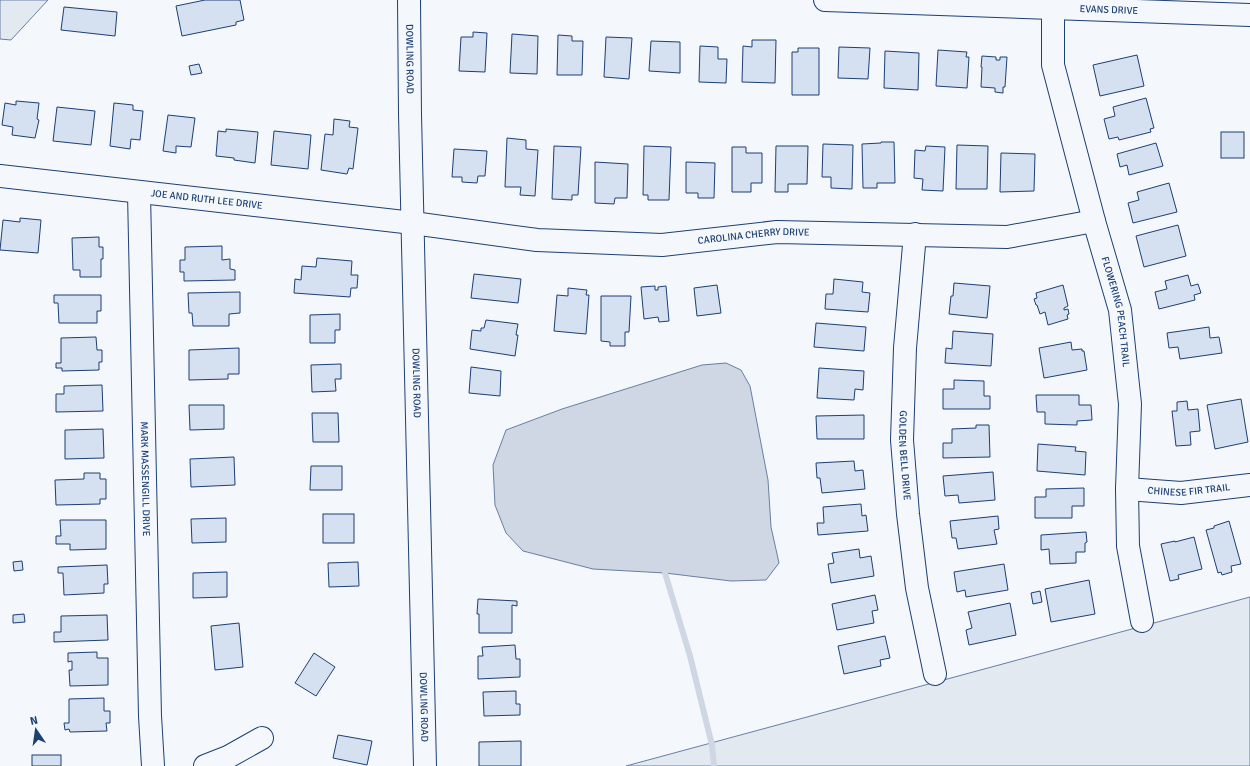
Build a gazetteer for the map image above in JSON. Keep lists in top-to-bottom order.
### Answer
{
  "streets": {
    "street": [
      "EVANS DRIVE",
      "DOWLING ROAD",
      "JOE AND RUTH LEE DRIVE",
      "CAROLINA CHERRY DRIVE",
      "FLOWERING PEACH TRAIL",
      "GOLDEN BELL DRIVE",
      "MARK MASSENGILL DRIVE",
      "CHINESE FIR TRAIL"
    ]
  },
  "crossings": [
    ["EVANS DRIVE", "FLOWERING PEACH TRAIL"],
    ["DOWLING ROAD", "JOE AND RUTH LEE DRIVE"],
    ["DOWLING ROAD", "CAROLINA CHERRY DRIVE"],
    ["JOE AND RUTH LEE DRIVE", "CAROLINA CHERRY DRIVE"],
    ["JOE AND RUTH LEE DRIVE", "MARK MASSENGILL DRIVE"],
    ["CAROLINA CHERRY DRIVE", "FLOWERING PEACH TRAIL"],
    ["CAROLINA CHERRY DRIVE", "GOLDEN BELL DRIVE"],
    ["FLOWERING PEACH TRAIL", "CHINESE FIR TRAIL"]
  ],
  "north": "top"
}
